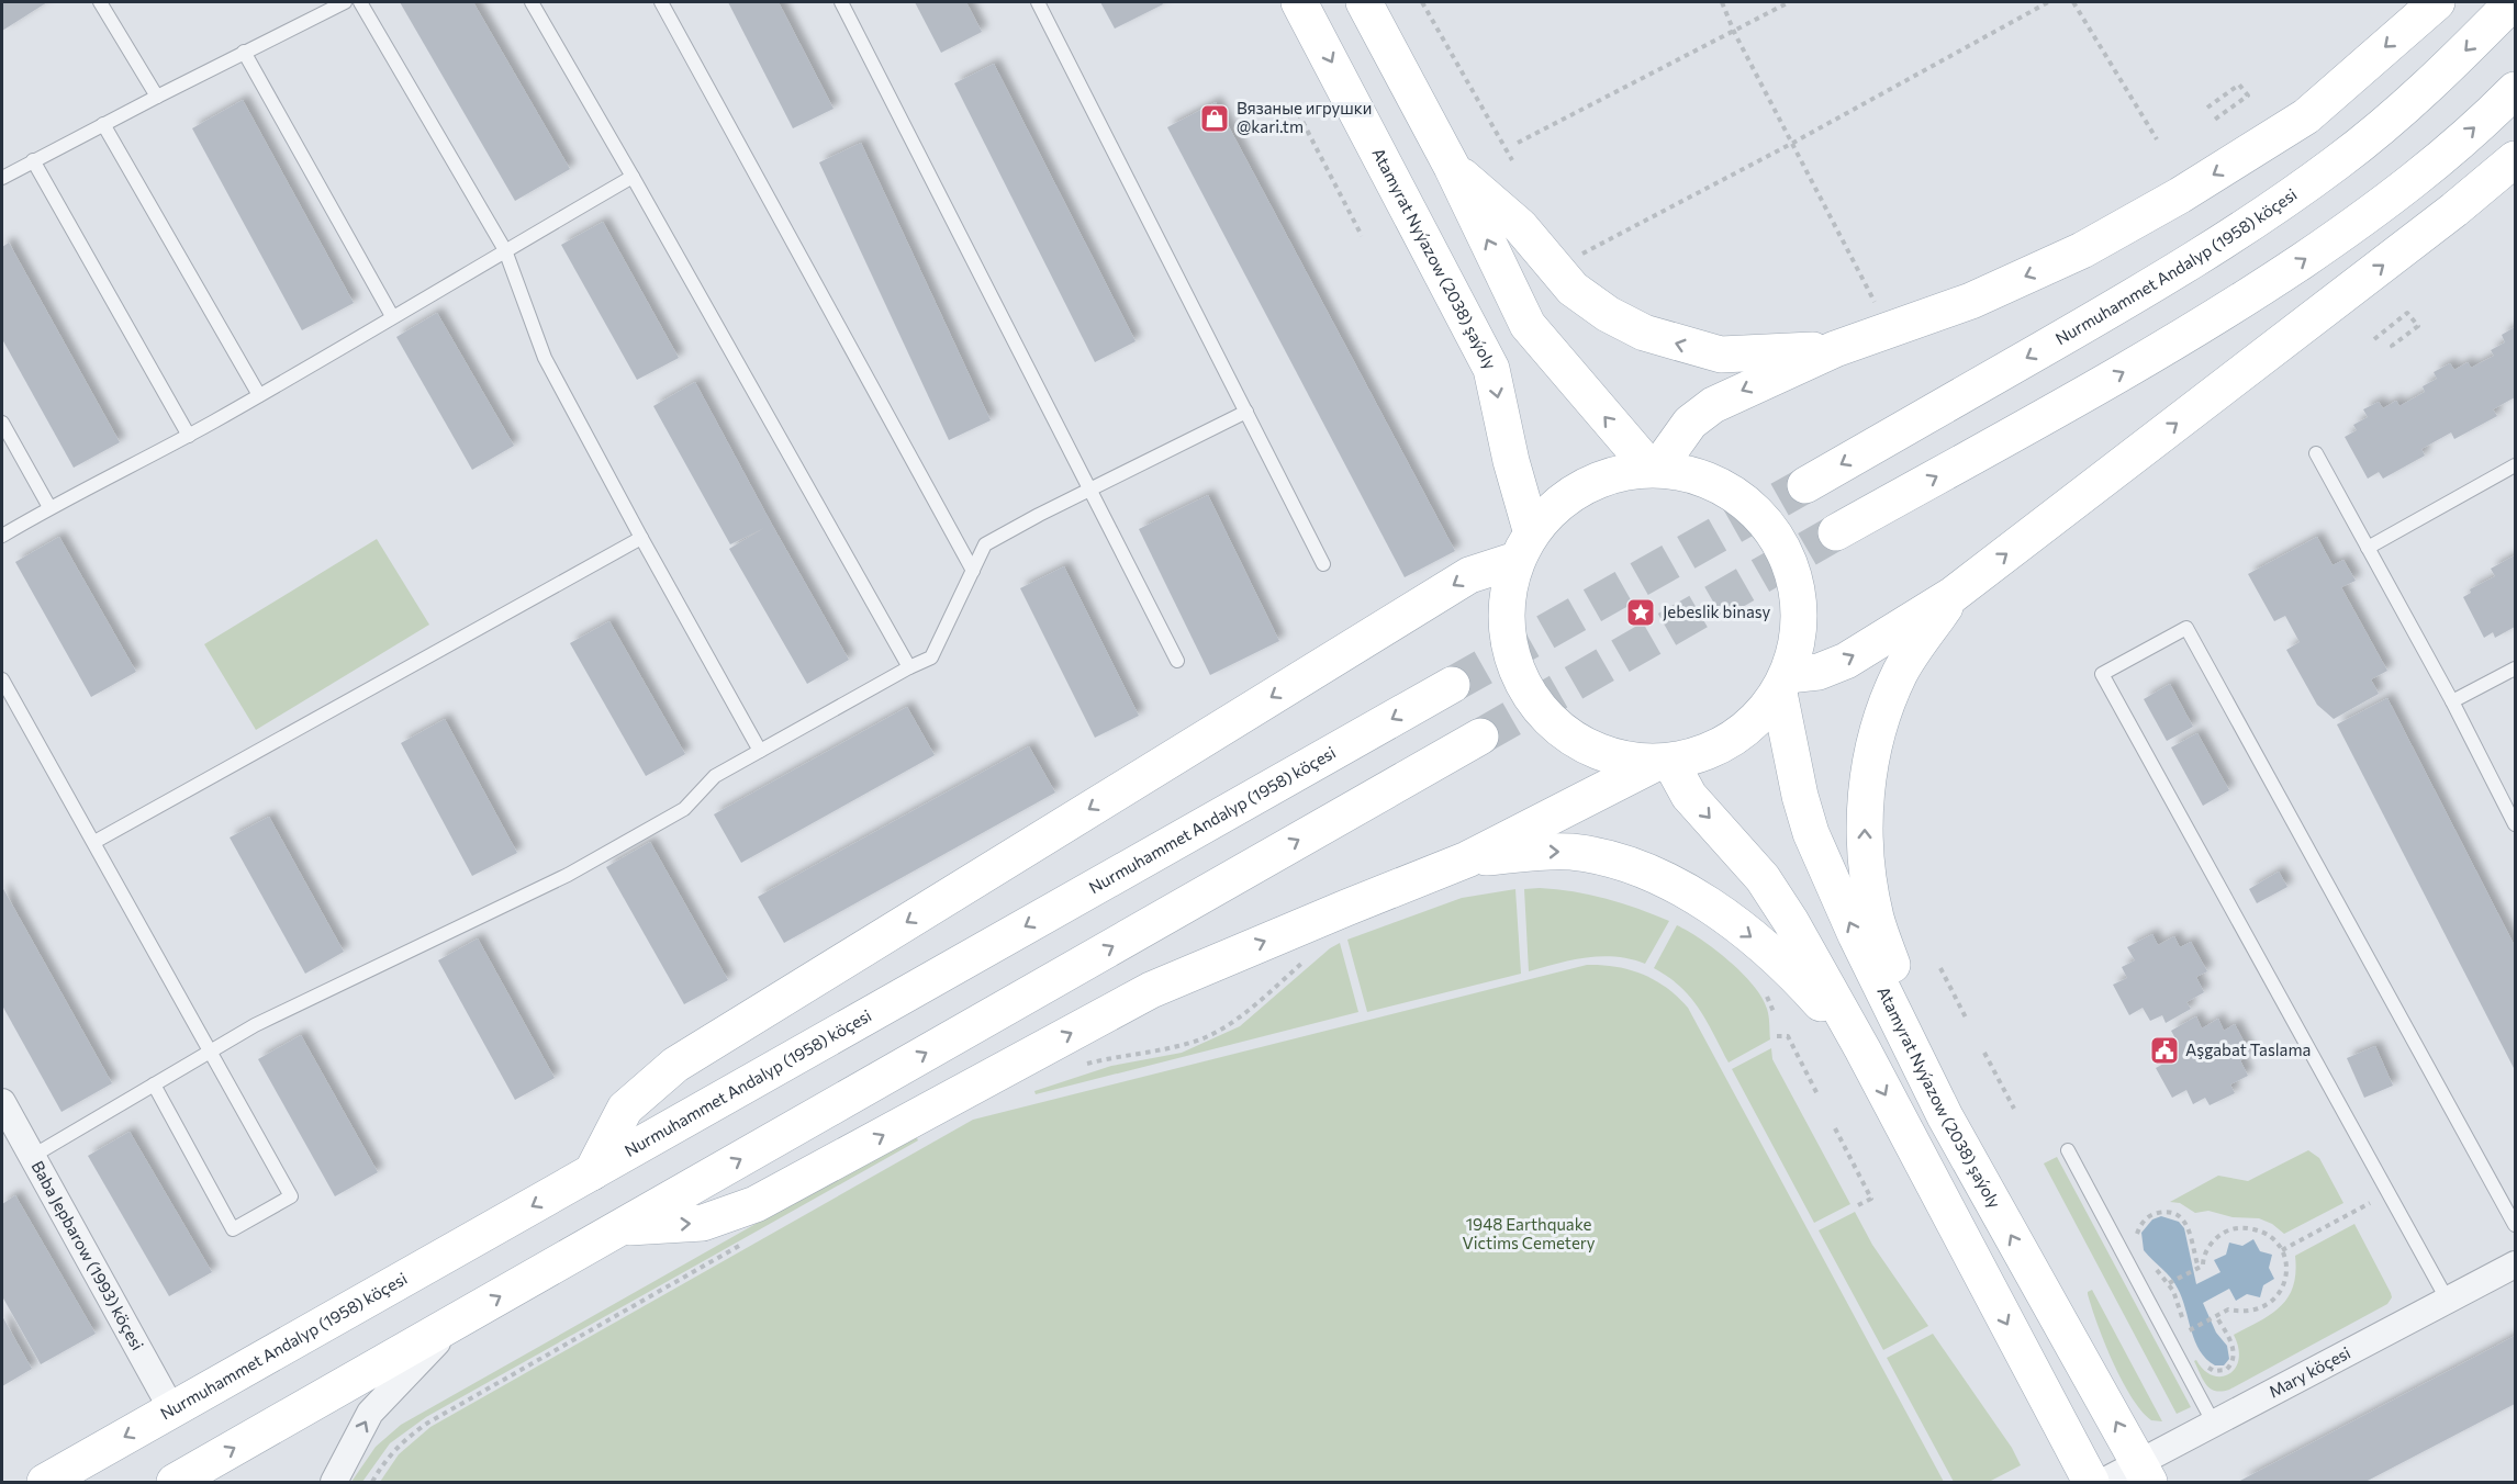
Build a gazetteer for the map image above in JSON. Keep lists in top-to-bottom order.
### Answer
{
  "streets": {
    "main road": ["Atamyrat Nyýazow (2038) şaýoly", "Nurmuhammet Andalyp (1958) köçesi"],
    "street": ["Baba Jepbarow (1993) köçesi", "Mary köçesi"]
  },
  "crossings": [
    ["Atamyrat Nyýazow (2038) şaýoly", "Mary köçesi"],
    ["Nurmuhammet Andalyp (1958) köçesi", "Baba Jepbarow (1993) köçesi"]
  ],
  "parks": ["1948 Earthquake Victims Cemetery"],
  "places": {
    "shop": ["Вязаные игрушки @kari.tm"],
    "place": ["Jebeslik binasy"],
    "public building": ["Aşgabat Taslama"]
  }
}
